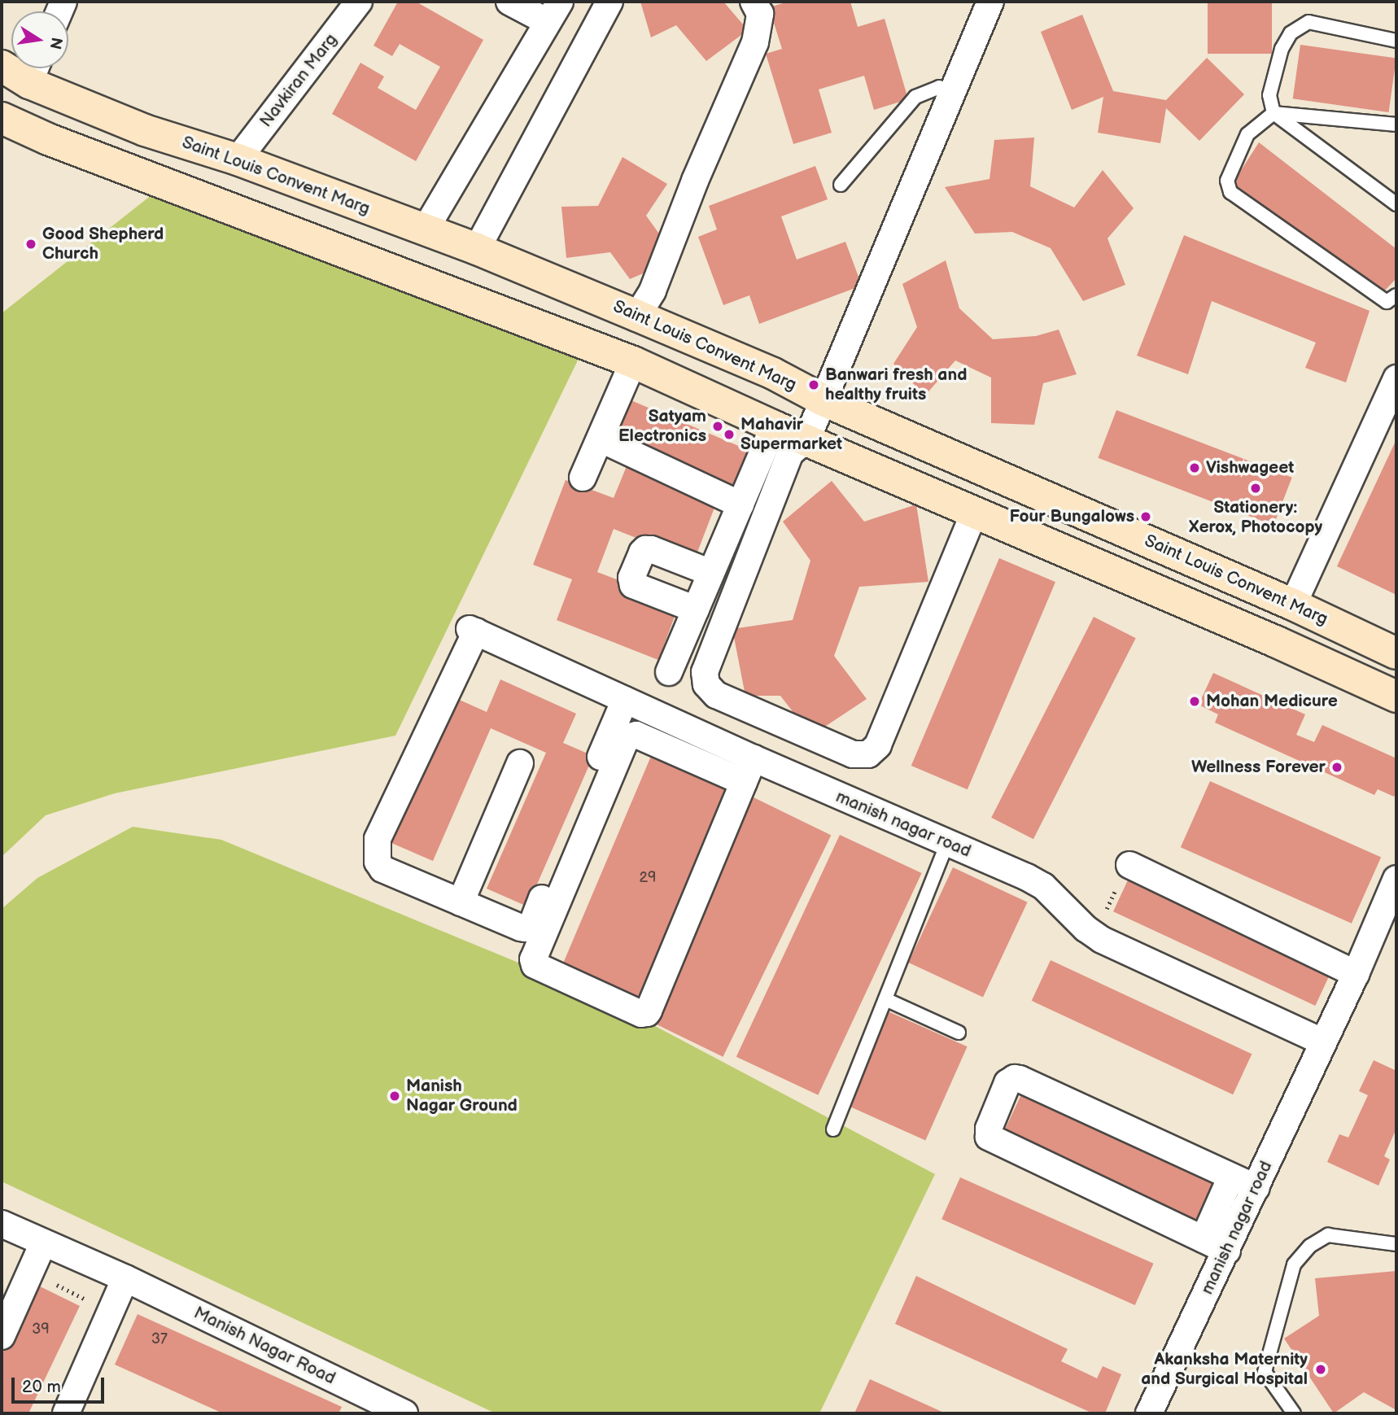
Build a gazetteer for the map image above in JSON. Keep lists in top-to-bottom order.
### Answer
{
  "streets": {
    "main road": ["Saint Louis Convent Marg"],
    "street": ["Navkiran Marg", "manish nagar road", "Manish Nagar Road"]
  },
  "crossings": [
    ["Navkiran Marg", "Saint Louis Convent Marg"]
  ],
  "places": [
    "Good Shepherd Church",
    "Banwari fresh and healthy fruits",
    "Satyam Electronics",
    "Mahavir Supermarket",
    "Vishwageet",
    "Stationery: Xerox, Photocopy",
    "Four Bungalows",
    "Mohan Medicure",
    "Wellness Forever",
    "Manish Nagar Ground",
    "Akanksha Maternity and Surgical Hospital"
  ],
  "house_numbers": ["29", "39", "37"],
  "scale_bar": "20 m",
  "north": "right"
}
